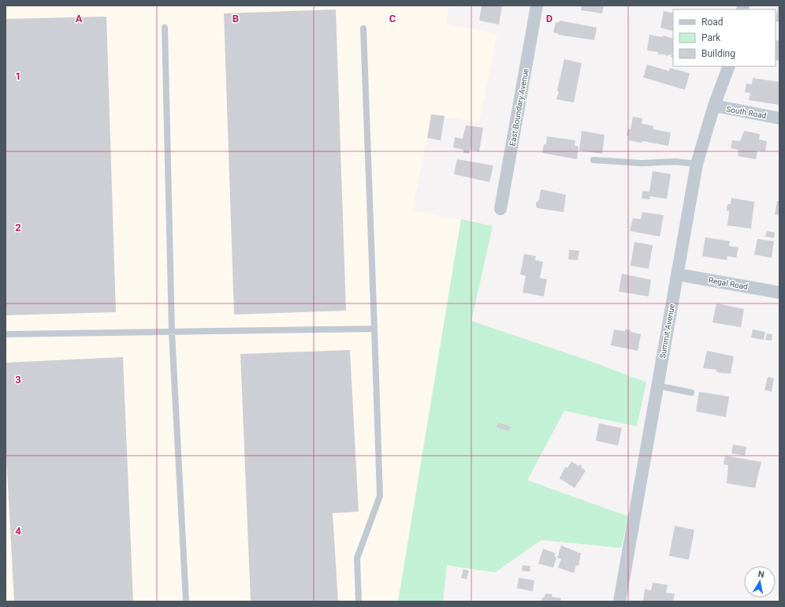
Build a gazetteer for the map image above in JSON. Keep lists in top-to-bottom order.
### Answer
{
  "streets": {
    "street": [
      "East Boundary Avenue",
      "South Road",
      "Regal Road",
      "Summit Avenue"
    ]
  },
  "crossings": [
    ["South Road", "Summit Avenue"],
    ["Regal Road", "Summit Avenue"]
  ],
  "legend": ["Road", "Park", "Building"],
  "north": "top",
  "grid": {
    "columns": [
      "A",
      "B",
      "C",
      "D"
    ],
    "rows": [
      "1",
      "2",
      "3",
      "4"
    ]
  }
}
